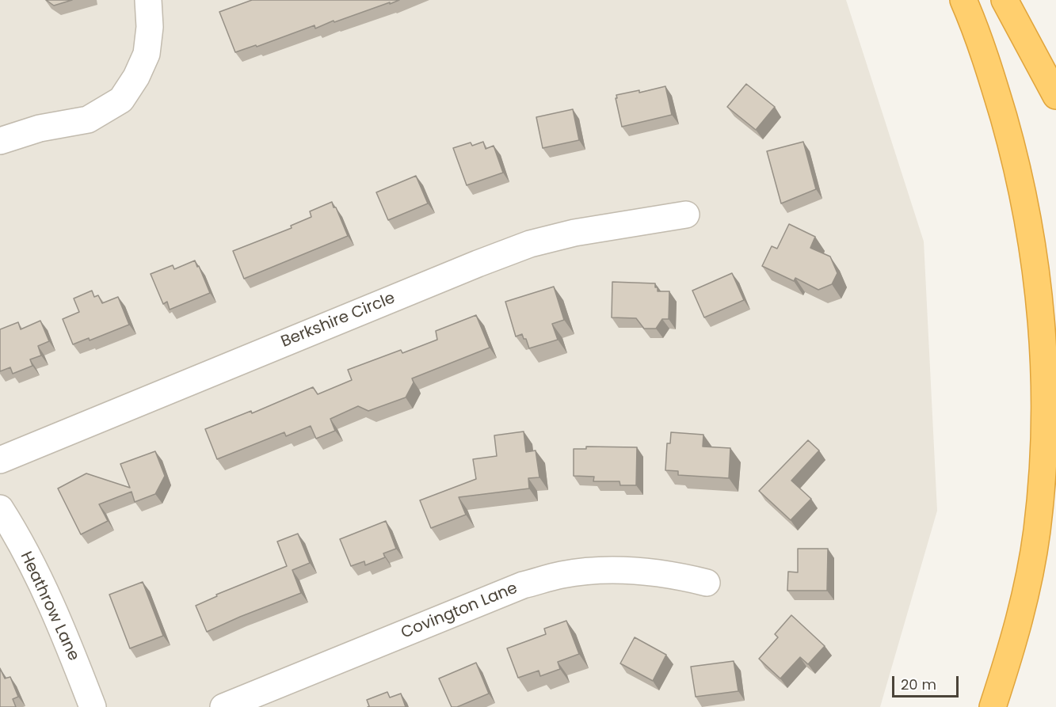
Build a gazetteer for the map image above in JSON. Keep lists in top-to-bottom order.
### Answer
{
  "streets": {
    "street": ["Berkshire Circle", "Heathrow Lane", "Covington Lane"]
  },
  "scale_bar": "20 m"
}
